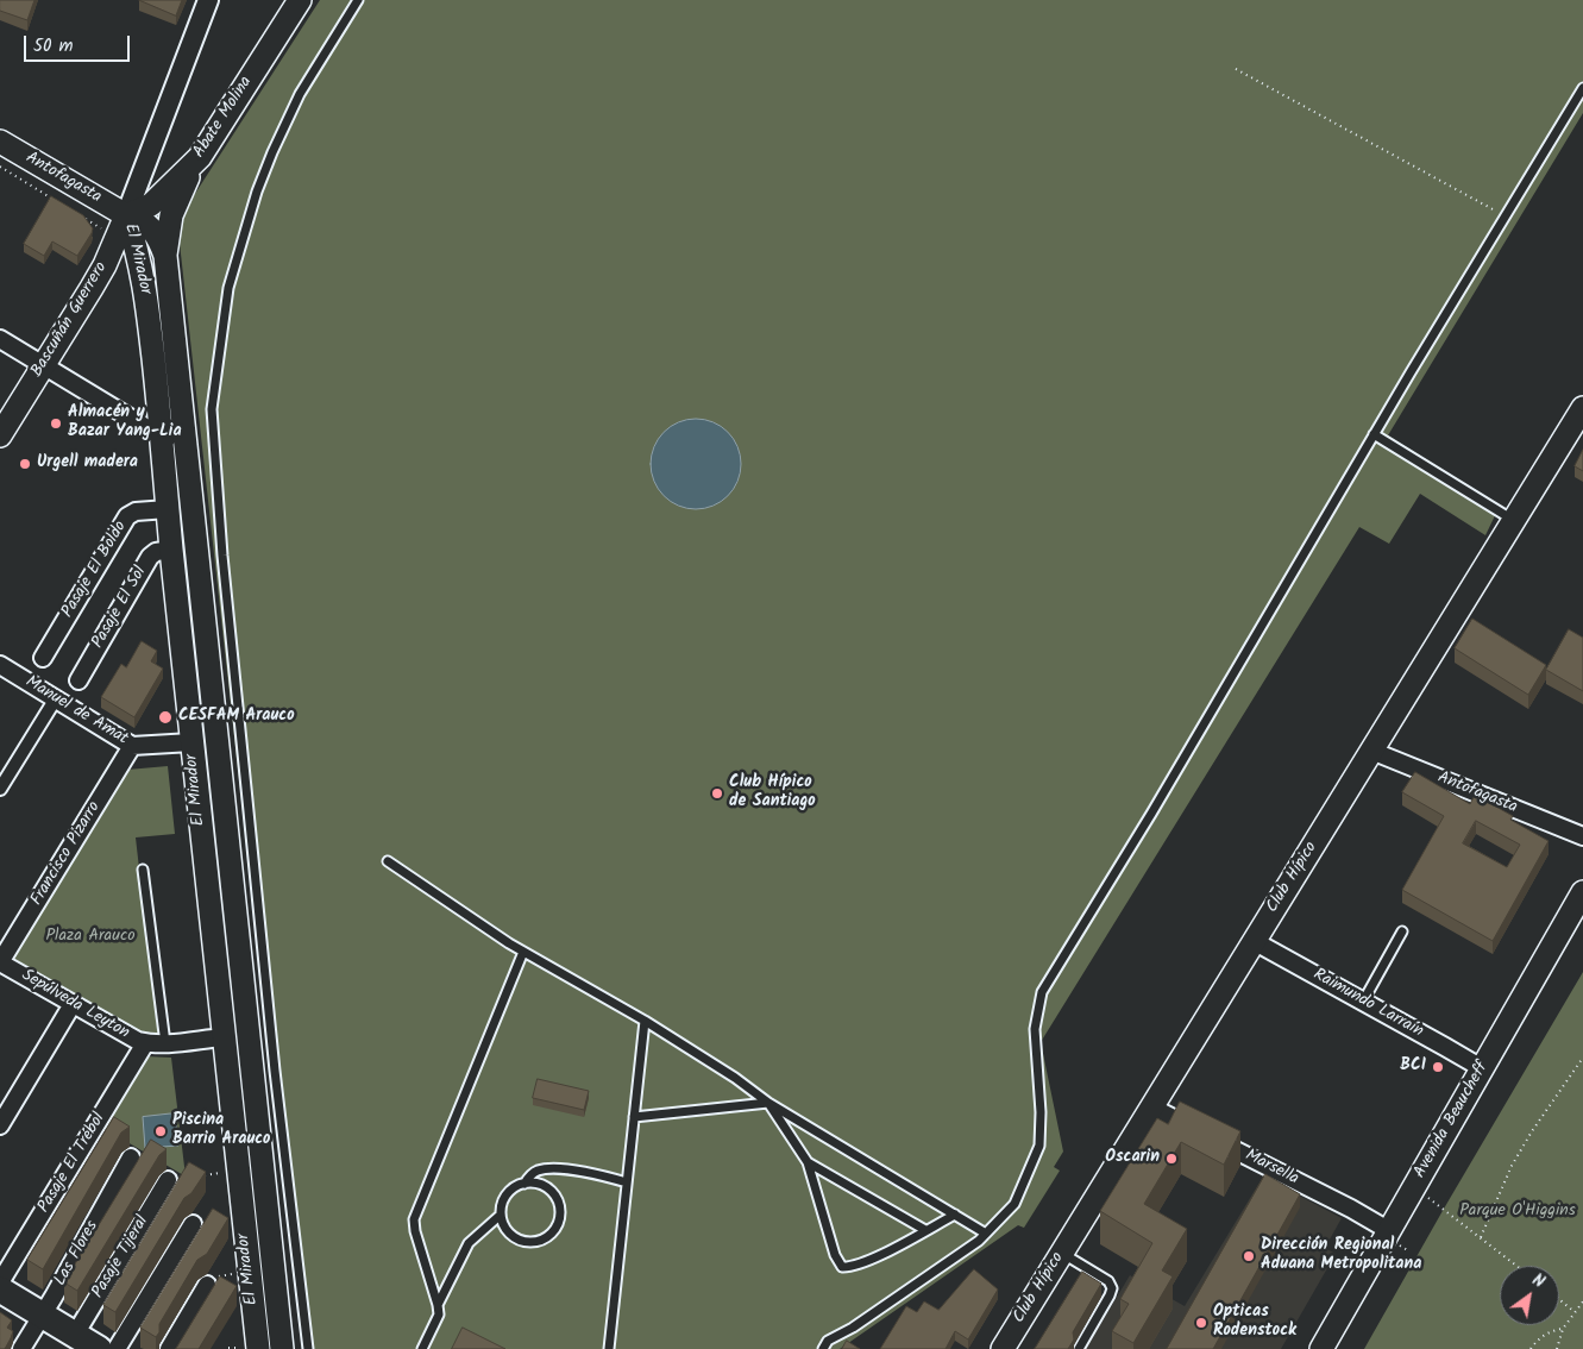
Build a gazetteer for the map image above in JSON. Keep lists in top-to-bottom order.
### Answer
{
  "streets": {
    "main road": [
      "Abate Molina",
      "Antofagasta",
      "El Mirador",
      "Bascuñán Guerrero",
      "Club Hípico",
      "Avenida Beaucheff"
    ],
    "street": [
      "Pasaje El Boldo",
      "Pasaje El Sol",
      "Manuel de Amat",
      "Francisco Pizarro",
      "Raimundo Larraín",
      "Sepúlveda Leyton",
      "Pasaje El Trébol",
      "Marsella",
      "Las Flores",
      "Pasaje Tijeral"
    ]
  },
  "crossings": [
    ["Abate Molina", "Antofagasta"],
    ["Abate Molina", "El Mirador"],
    ["Abate Molina", "Bascuñán Guerrero"],
    ["Antofagasta", "El Mirador"],
    ["Antofagasta", "Bascuñán Guerrero"],
    ["Antofagasta", "Club Hípico"],
    ["El Mirador", "Bascuñán Guerrero"],
    ["El Mirador", "Pasaje El Boldo"],
    ["El Mirador", "Pasaje El Sol"],
    ["El Mirador", "Manuel de Amat"],
    ["El Mirador", "Sepúlveda Leyton"],
    ["Manuel de Amat", "Francisco Pizarro"],
    ["Francisco Pizarro", "Sepúlveda Leyton"],
    ["Club Hípico", "Raimundo Larraín"],
    ["Club Hípico", "Marsella"],
    ["Raimundo Larraín", "Avenida Beaucheff"],
    ["Sepúlveda Leyton", "Pasaje El Trébol"],
    ["Avenida Beaucheff", "Marsella"]
  ],
  "parks": ["Plaza Arauco", "Parque O'Higgins"],
  "places": [
    "Almacén y Bazar Yang-Lia",
    "Urgell madera",
    "CESFAM Arauco",
    "Club Hípico de Santiago",
    "BCI",
    "Piscina Barrio Arauco",
    "Oscarin",
    "Dirección Regional Aduana Metropolitana",
    "Opticas Rodenstock"
  ],
  "scale_bar": "50 m",
  "north": "top right"
}
